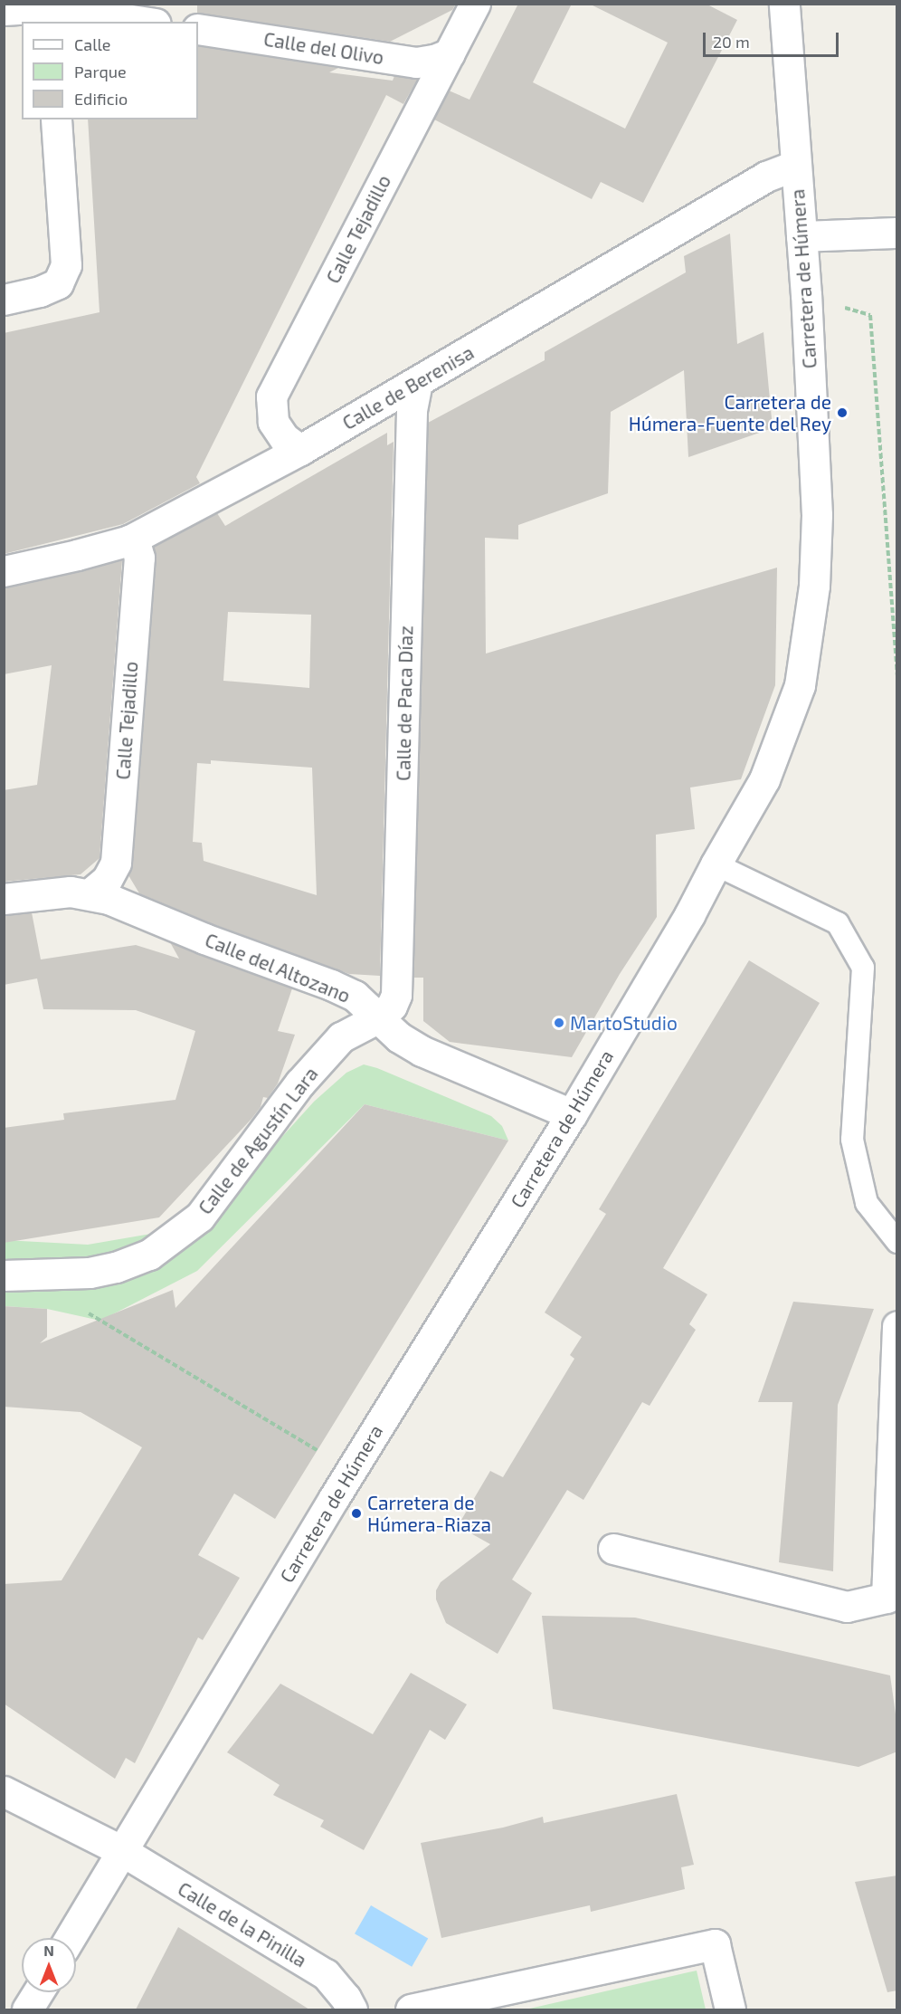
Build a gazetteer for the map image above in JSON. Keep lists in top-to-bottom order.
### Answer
{
  "streets": {
    "street": [
      "Calle del Olivo",
      "Calle Tejadillo",
      "Carretera de Húmera",
      "Calle de Berenisa",
      "Calle de Paca Díaz",
      "Calle del Altozano",
      "Calle de Agustín Lara",
      "Calle de la Pinilla"
    ]
  },
  "crossings": [
    ["Calle del Olivo", "Calle Tejadillo"],
    ["Calle Tejadillo", "Calle de Berenisa"],
    ["Calle Tejadillo", "Calle del Altozano"],
    ["Carretera de Húmera", "Calle de Berenisa"],
    ["Carretera de Húmera", "Calle del Altozano"],
    ["Carretera de Húmera", "Calle de la Pinilla"],
    ["Calle de Berenisa", "Calle de Paca Díaz"],
    ["Calle de Paca Díaz", "Calle del Altozano"],
    ["Calle de Paca Díaz", "Calle de Agustín Lara"],
    ["Calle del Altozano", "Calle de Agustín Lara"]
  ],
  "places": ["Carretera de Húmera-Fuente del Rey", "MartoStudio", "Carretera de Húmera-Riaza"],
  "legend": ["Calle", "Parque", "Edificio"],
  "scale_bar": "20 m",
  "north": "top"
}
